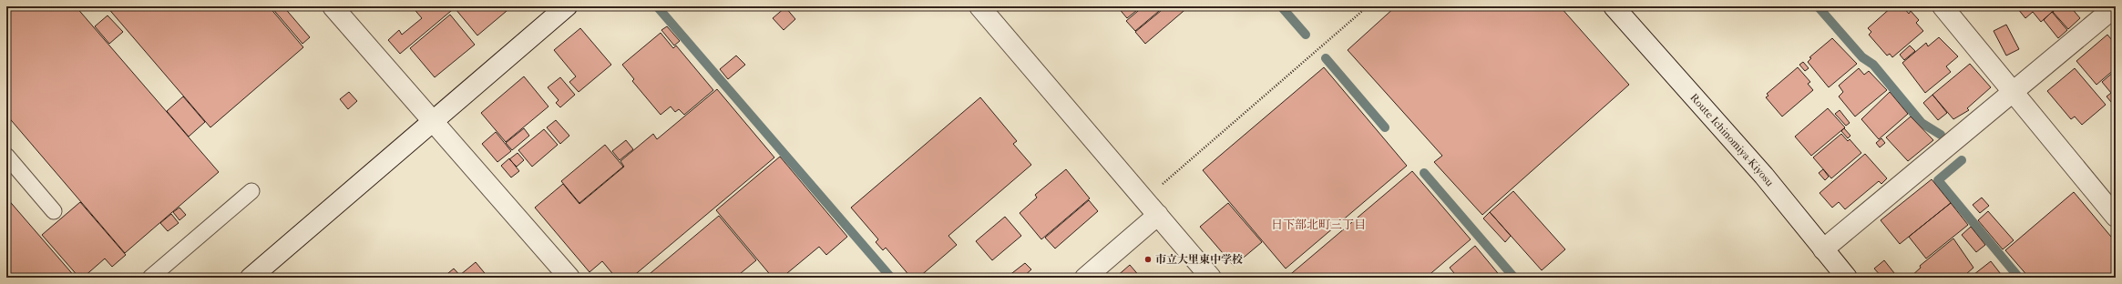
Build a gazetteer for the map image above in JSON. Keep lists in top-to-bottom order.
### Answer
{
  "streets": {
    "street": ["Route Ichinomiya-Kiyosu"]
  },
  "districts": ["日下部北町三丁目"],
  "places": ["市立大里東中学校"]
}
